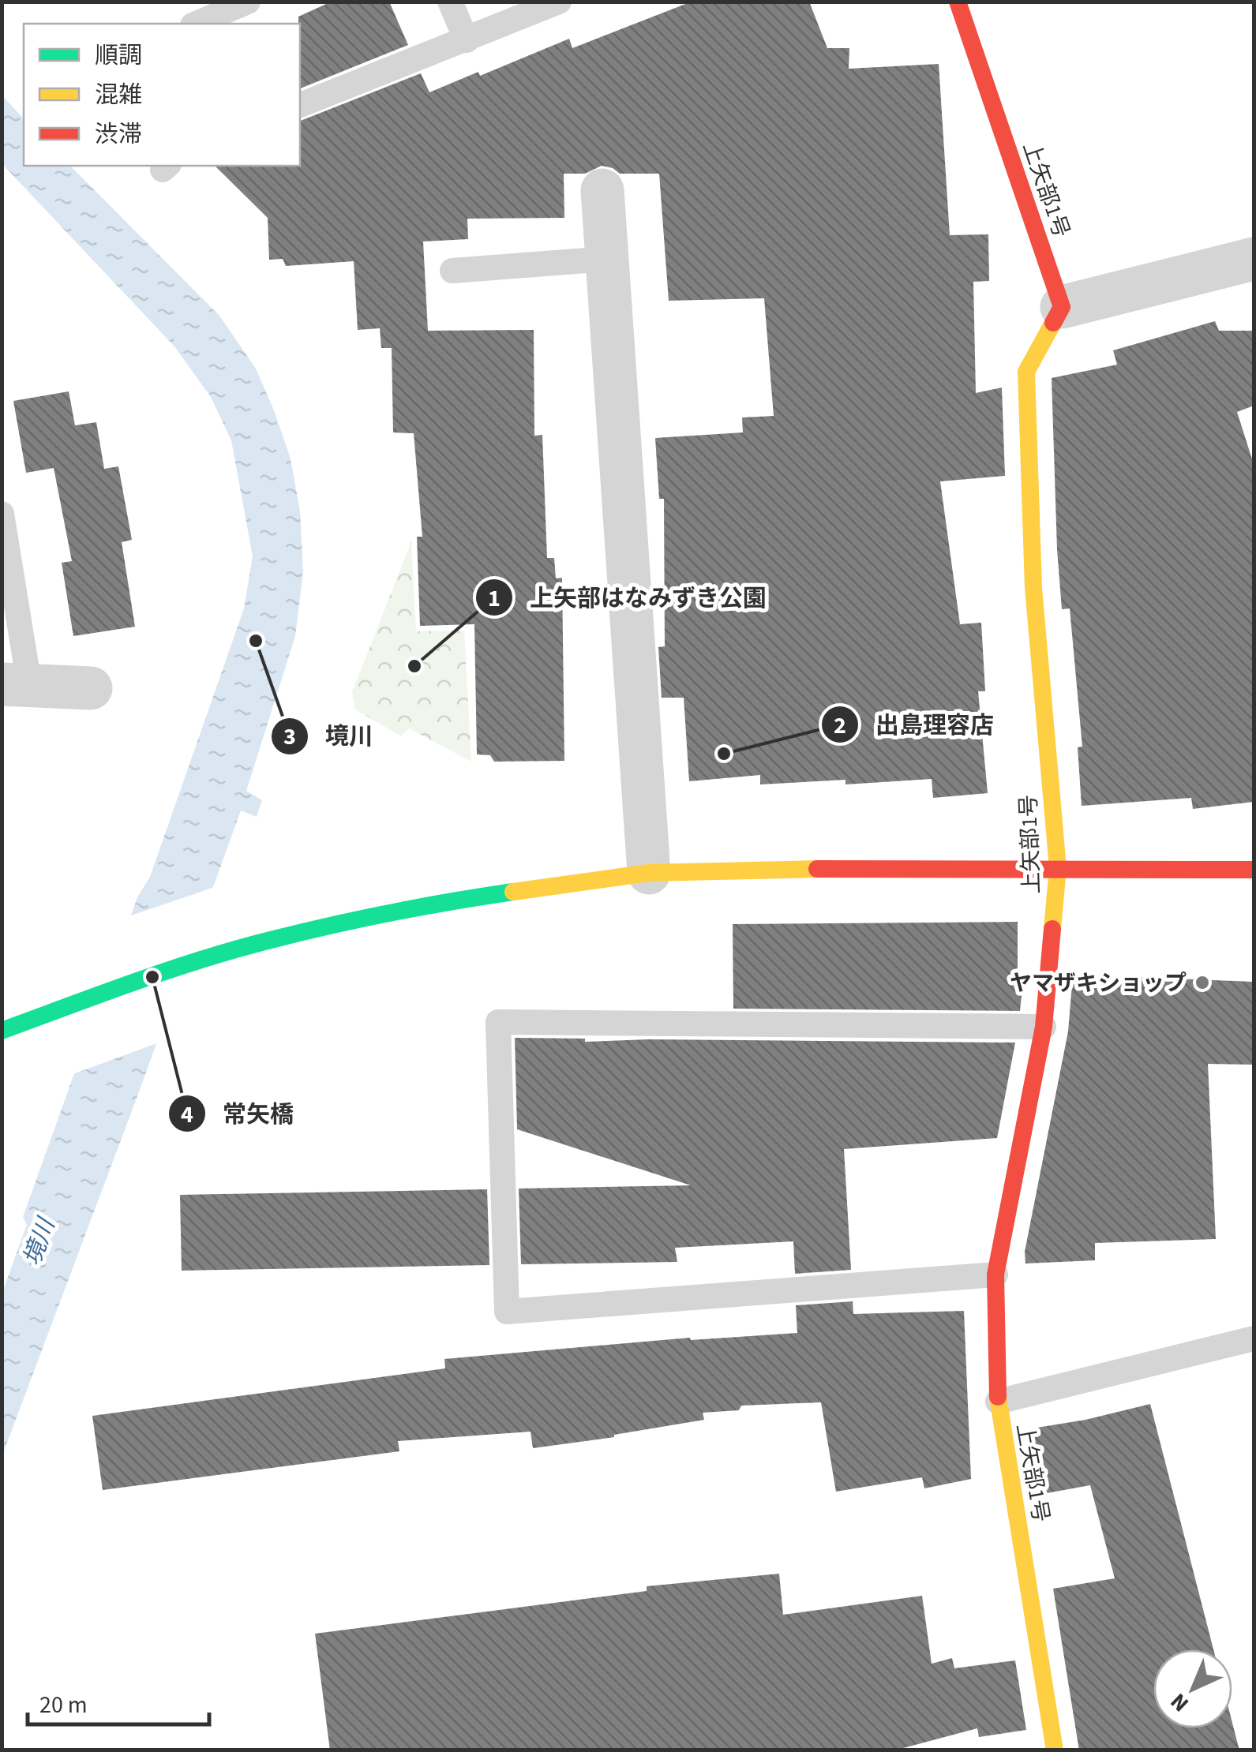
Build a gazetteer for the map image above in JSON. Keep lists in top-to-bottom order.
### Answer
{
  "streets": {
    "street": ["上矢部1号"]
  },
  "water": ["境川"],
  "places": [
    "境川",
    "上矢部はなみずき公園",
    "出島理容店",
    "常矢橋",
    "ヤマザキショップ"
  ],
  "legend": ["順調", "混雑", "渋滞"],
  "scale_bar": "20 m",
  "north": "bottom left"
}
